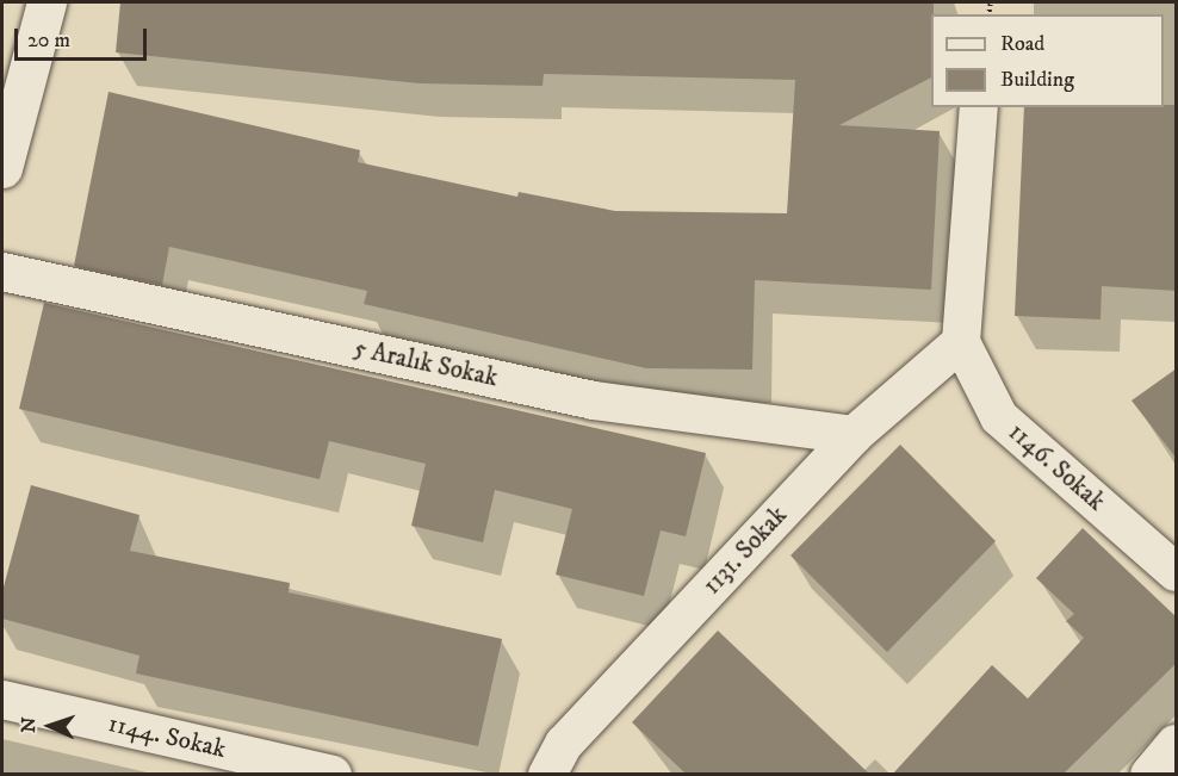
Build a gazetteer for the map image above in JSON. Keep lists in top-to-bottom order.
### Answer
{
  "streets": {
    "street": [
      "5 Aralık Sokak",
      "1146. Sokak",
      "1131. Sokak",
      "1144. Sokak"
    ]
  },
  "crossings": [
    ["5 Aralık Sokak", "1131. Sokak"],
    ["1146. Sokak", "1131. Sokak"]
  ],
  "legend": ["Road", "Building"],
  "scale_bar": "20 m",
  "north": "left"
}
